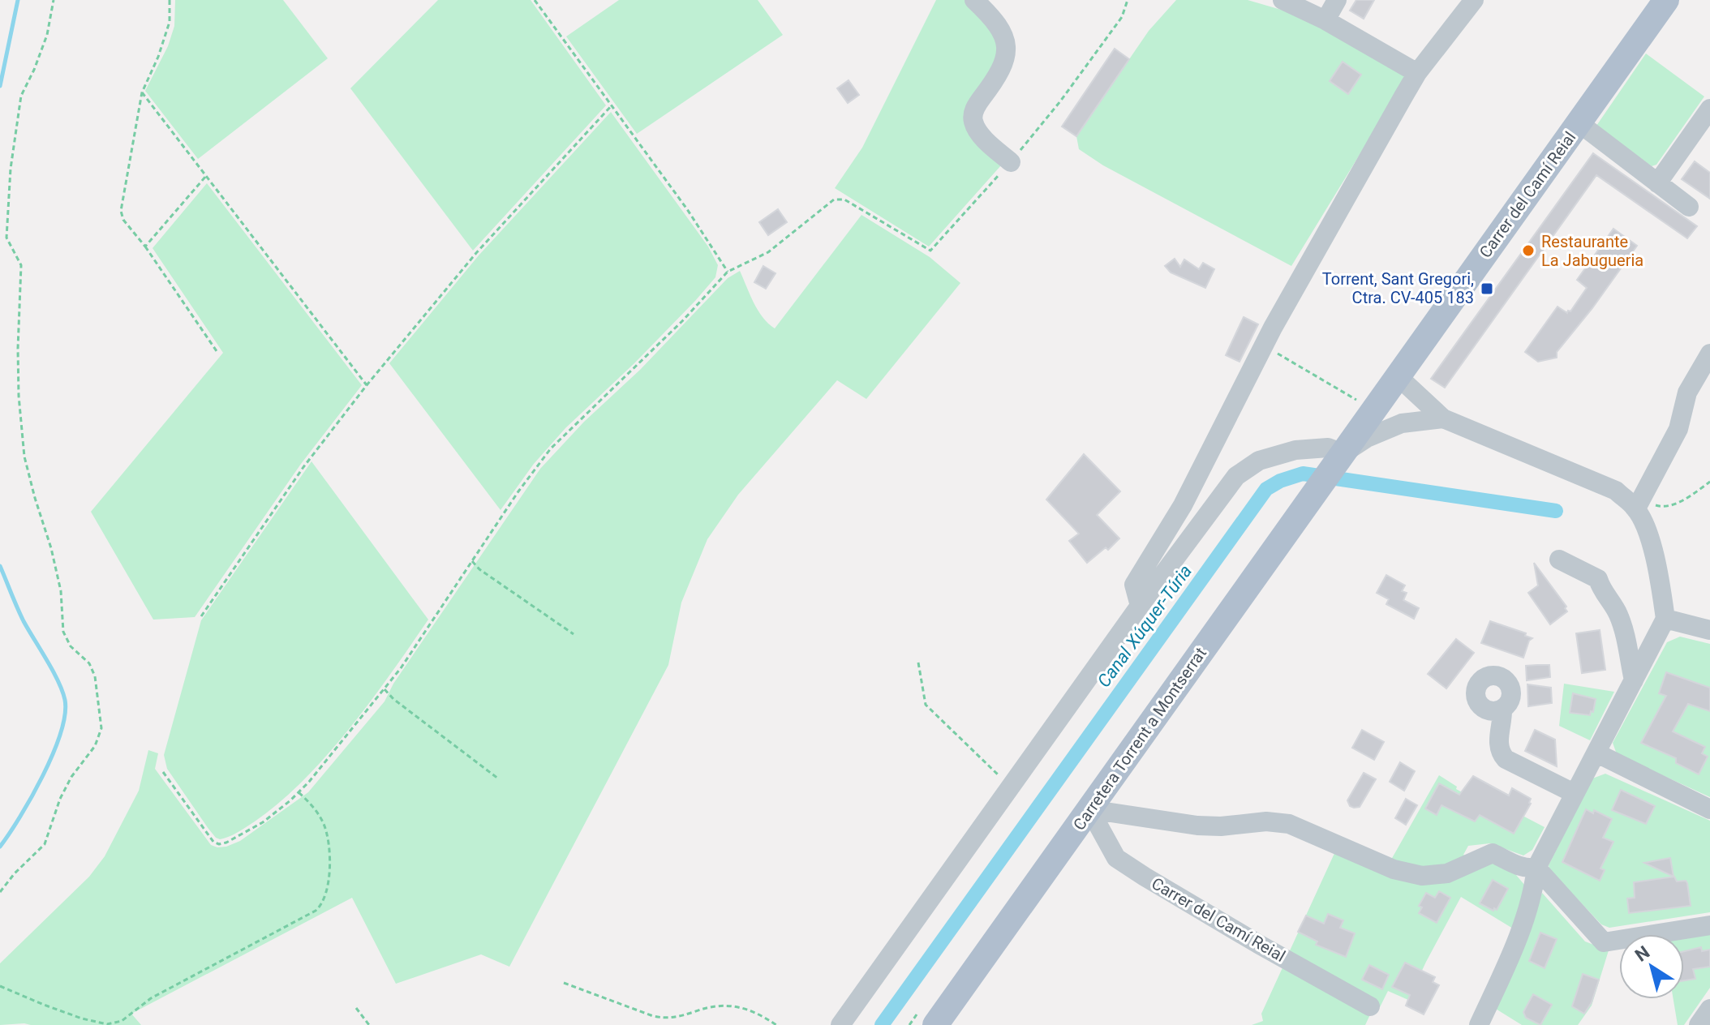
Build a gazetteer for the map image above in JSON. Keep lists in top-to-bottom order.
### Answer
{
  "streets": {
    "main road": ["Carrer del Camí Reial", "Carretera Torrent a Montserrat"]
  },
  "crossings": [
    ["Carrer del Camí Reial", "Carretera Torrent a Montserrat"]
  ],
  "water": ["Canal Xúquer-Túria"],
  "places": {
    "other": ["Restaurante La Jabugueria"],
    "transit": ["Torrent, Sant Gregori, Ctra. CV-405 183"]
  },
  "north": "top left"
}
